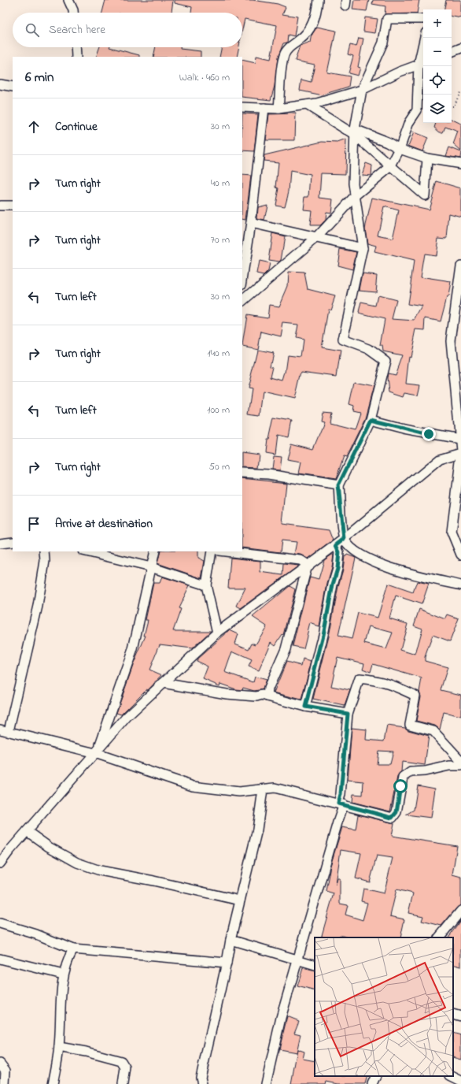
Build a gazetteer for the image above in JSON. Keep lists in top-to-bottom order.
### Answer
{
  "page": {
    "map_buttons": ["+", "−"],
    "search": "Search here",
    "heading": ["6 min", "Walk · 460 m"],
    "list": [
      ["Continue", "30 m"],
      ["Turn right", "40 m"],
      ["Turn right", "70 m"],
      ["Turn left", "30 m"],
      ["Turn right", "140 m"],
      ["Turn left", "100 m"],
      ["Turn right", "50 m"],
      "Arrive at destination"
    ]
  }
}
